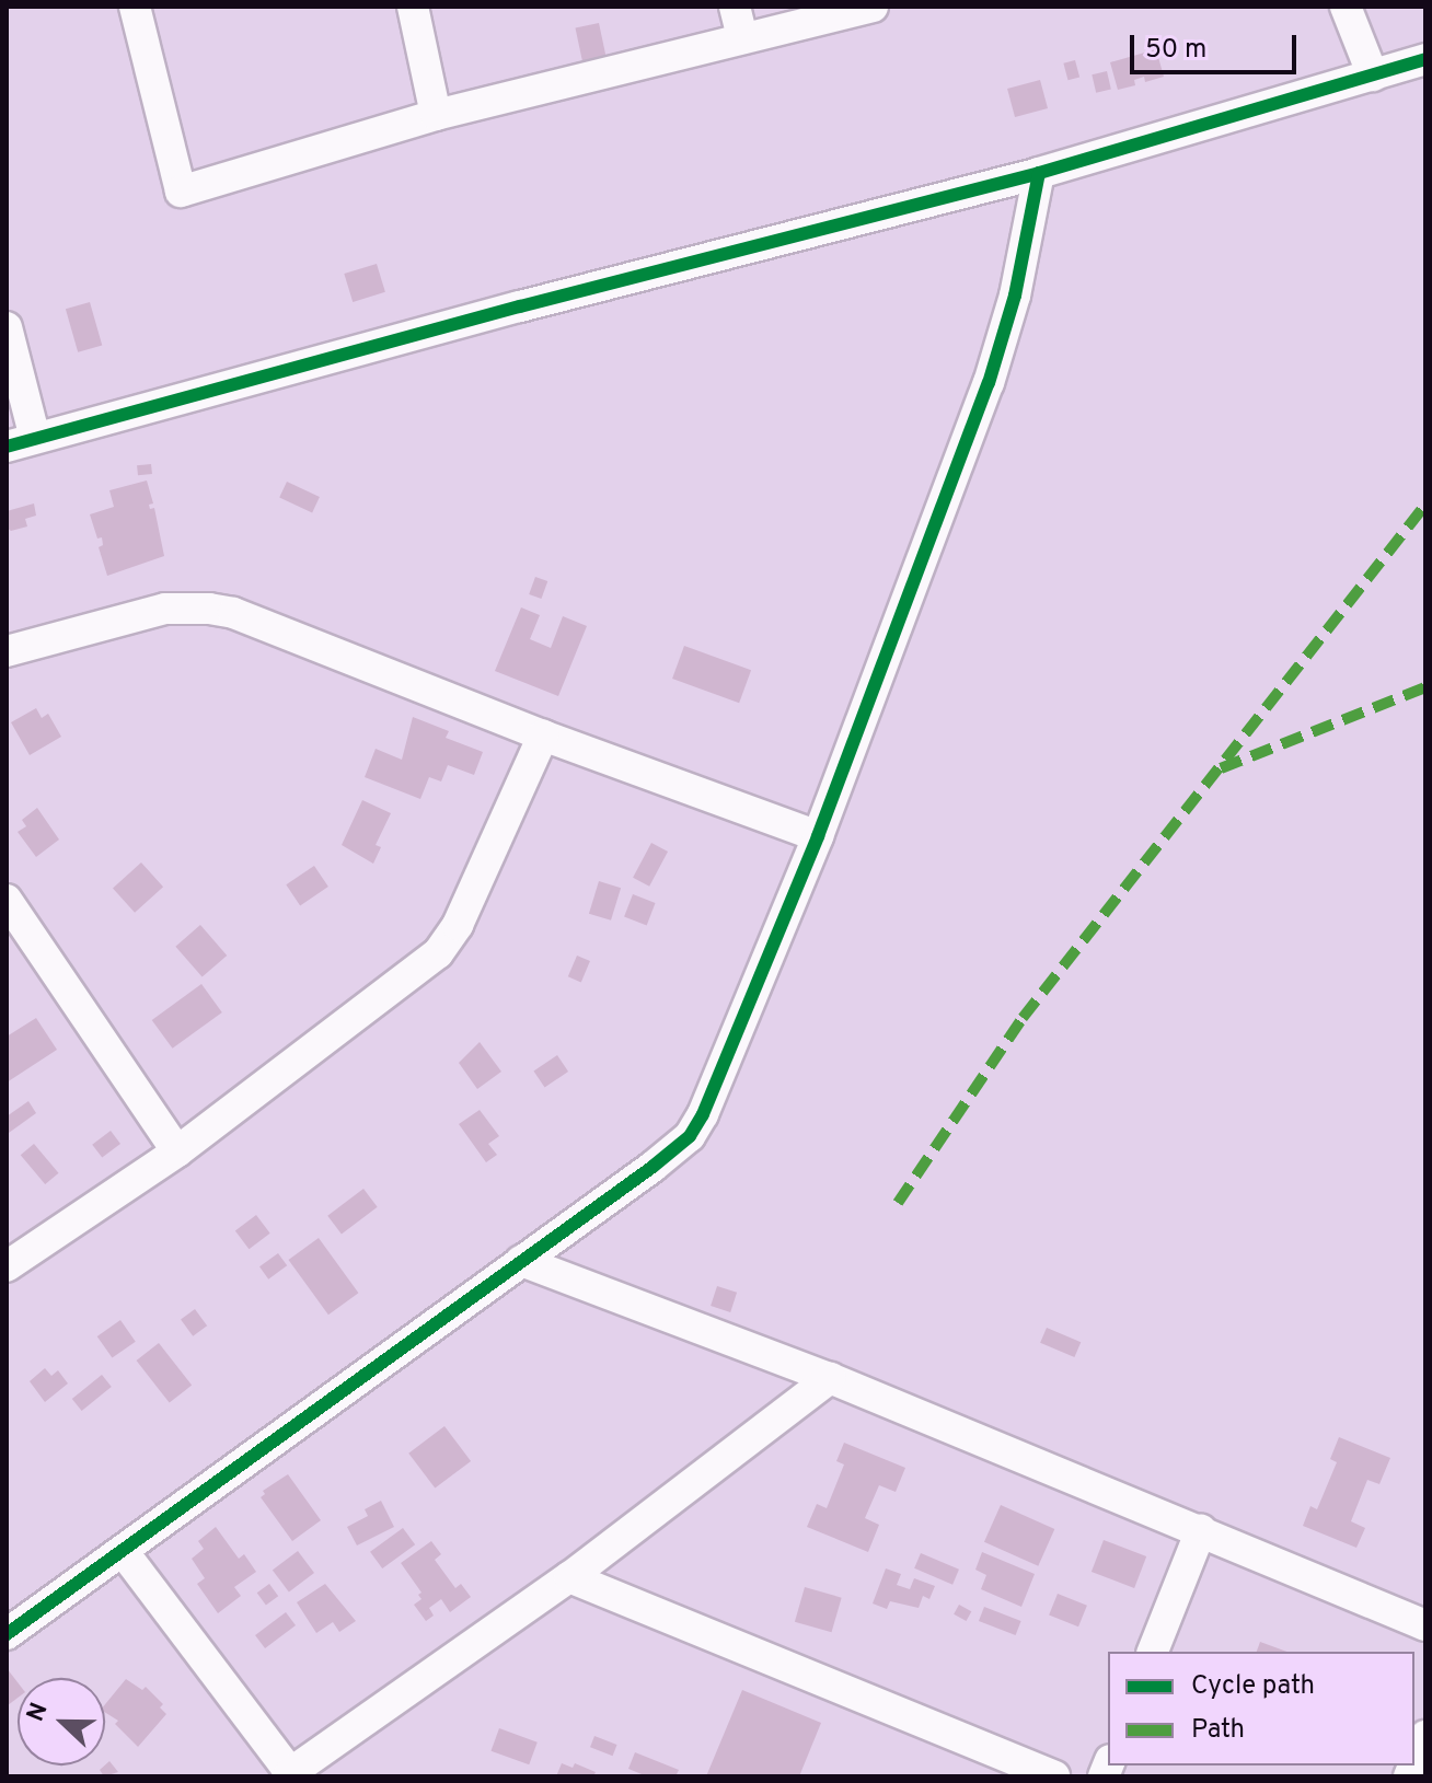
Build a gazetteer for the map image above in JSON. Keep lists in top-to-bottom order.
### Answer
{
  "legend": ["Cycle path", "Path"],
  "scale_bar": "50 m",
  "north": "left"
}
